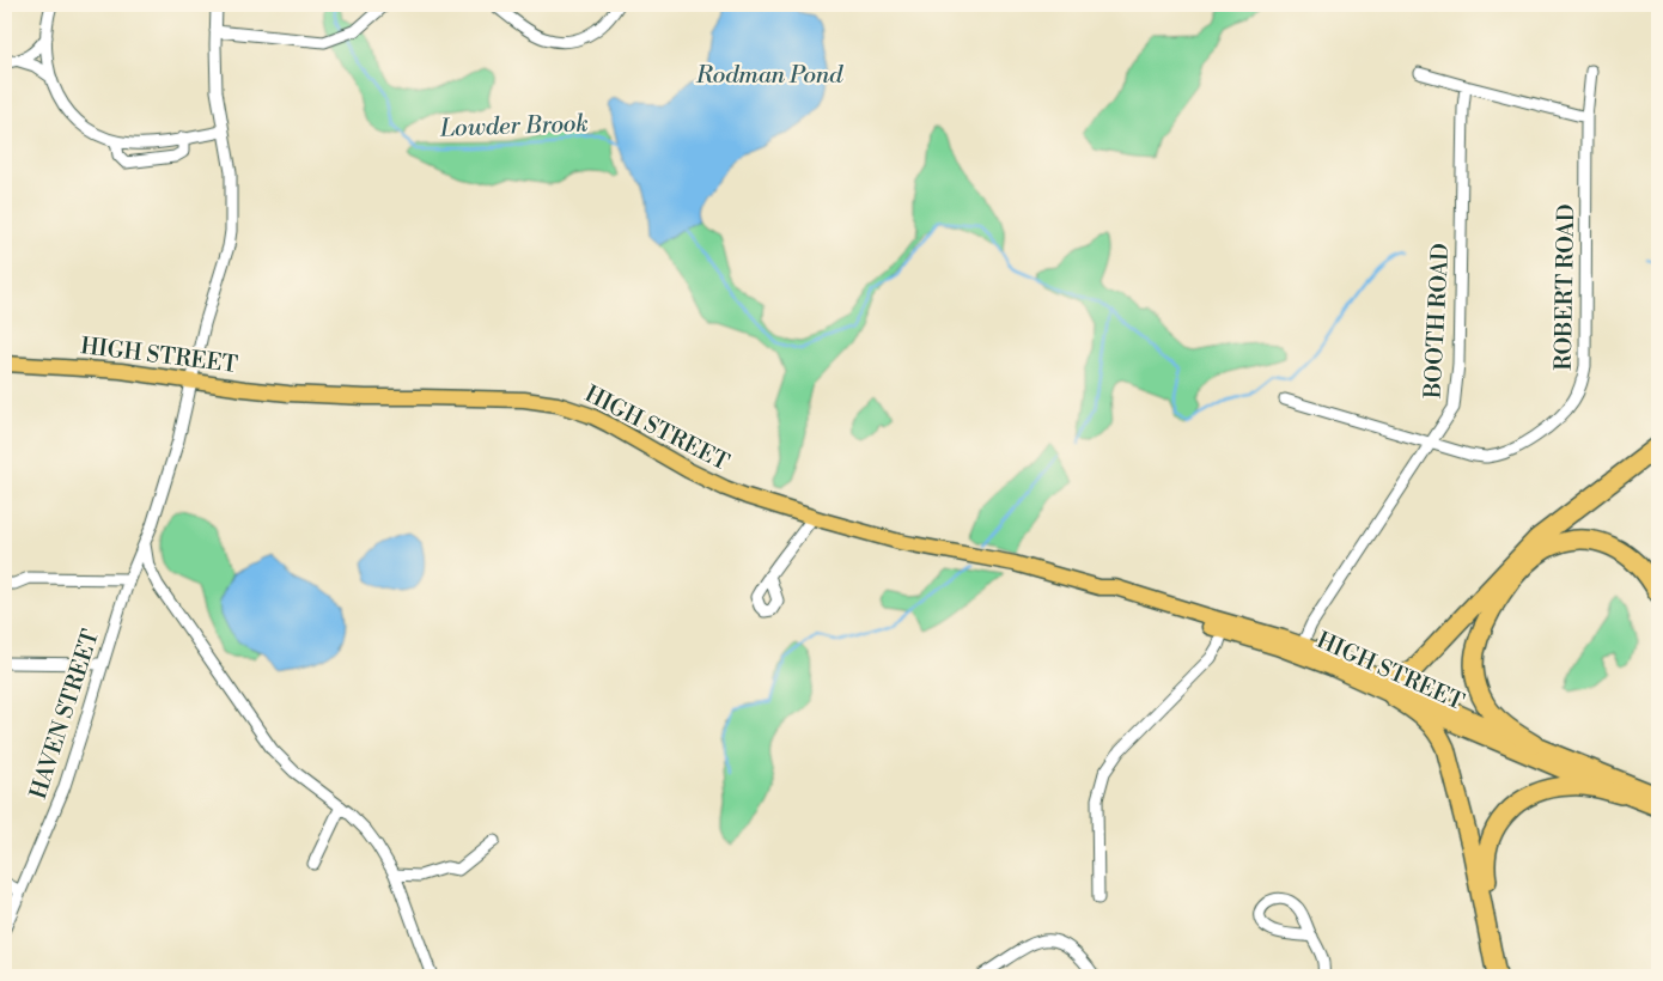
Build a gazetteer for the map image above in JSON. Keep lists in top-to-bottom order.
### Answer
{
  "streets": {
    "main road": ["HIGH STREET"],
    "street": ["ROBERT ROAD", "BOOTH ROAD", "HAVEN STREET"]
  },
  "crossings": [
    ["ROBERT ROAD", "BOOTH ROAD"],
    ["BOOTH ROAD", "HIGH STREET"],
    ["HIGH STREET", "HAVEN STREET"]
  ],
  "water": ["Rodman Pond", "Lowder Brook"]
}
